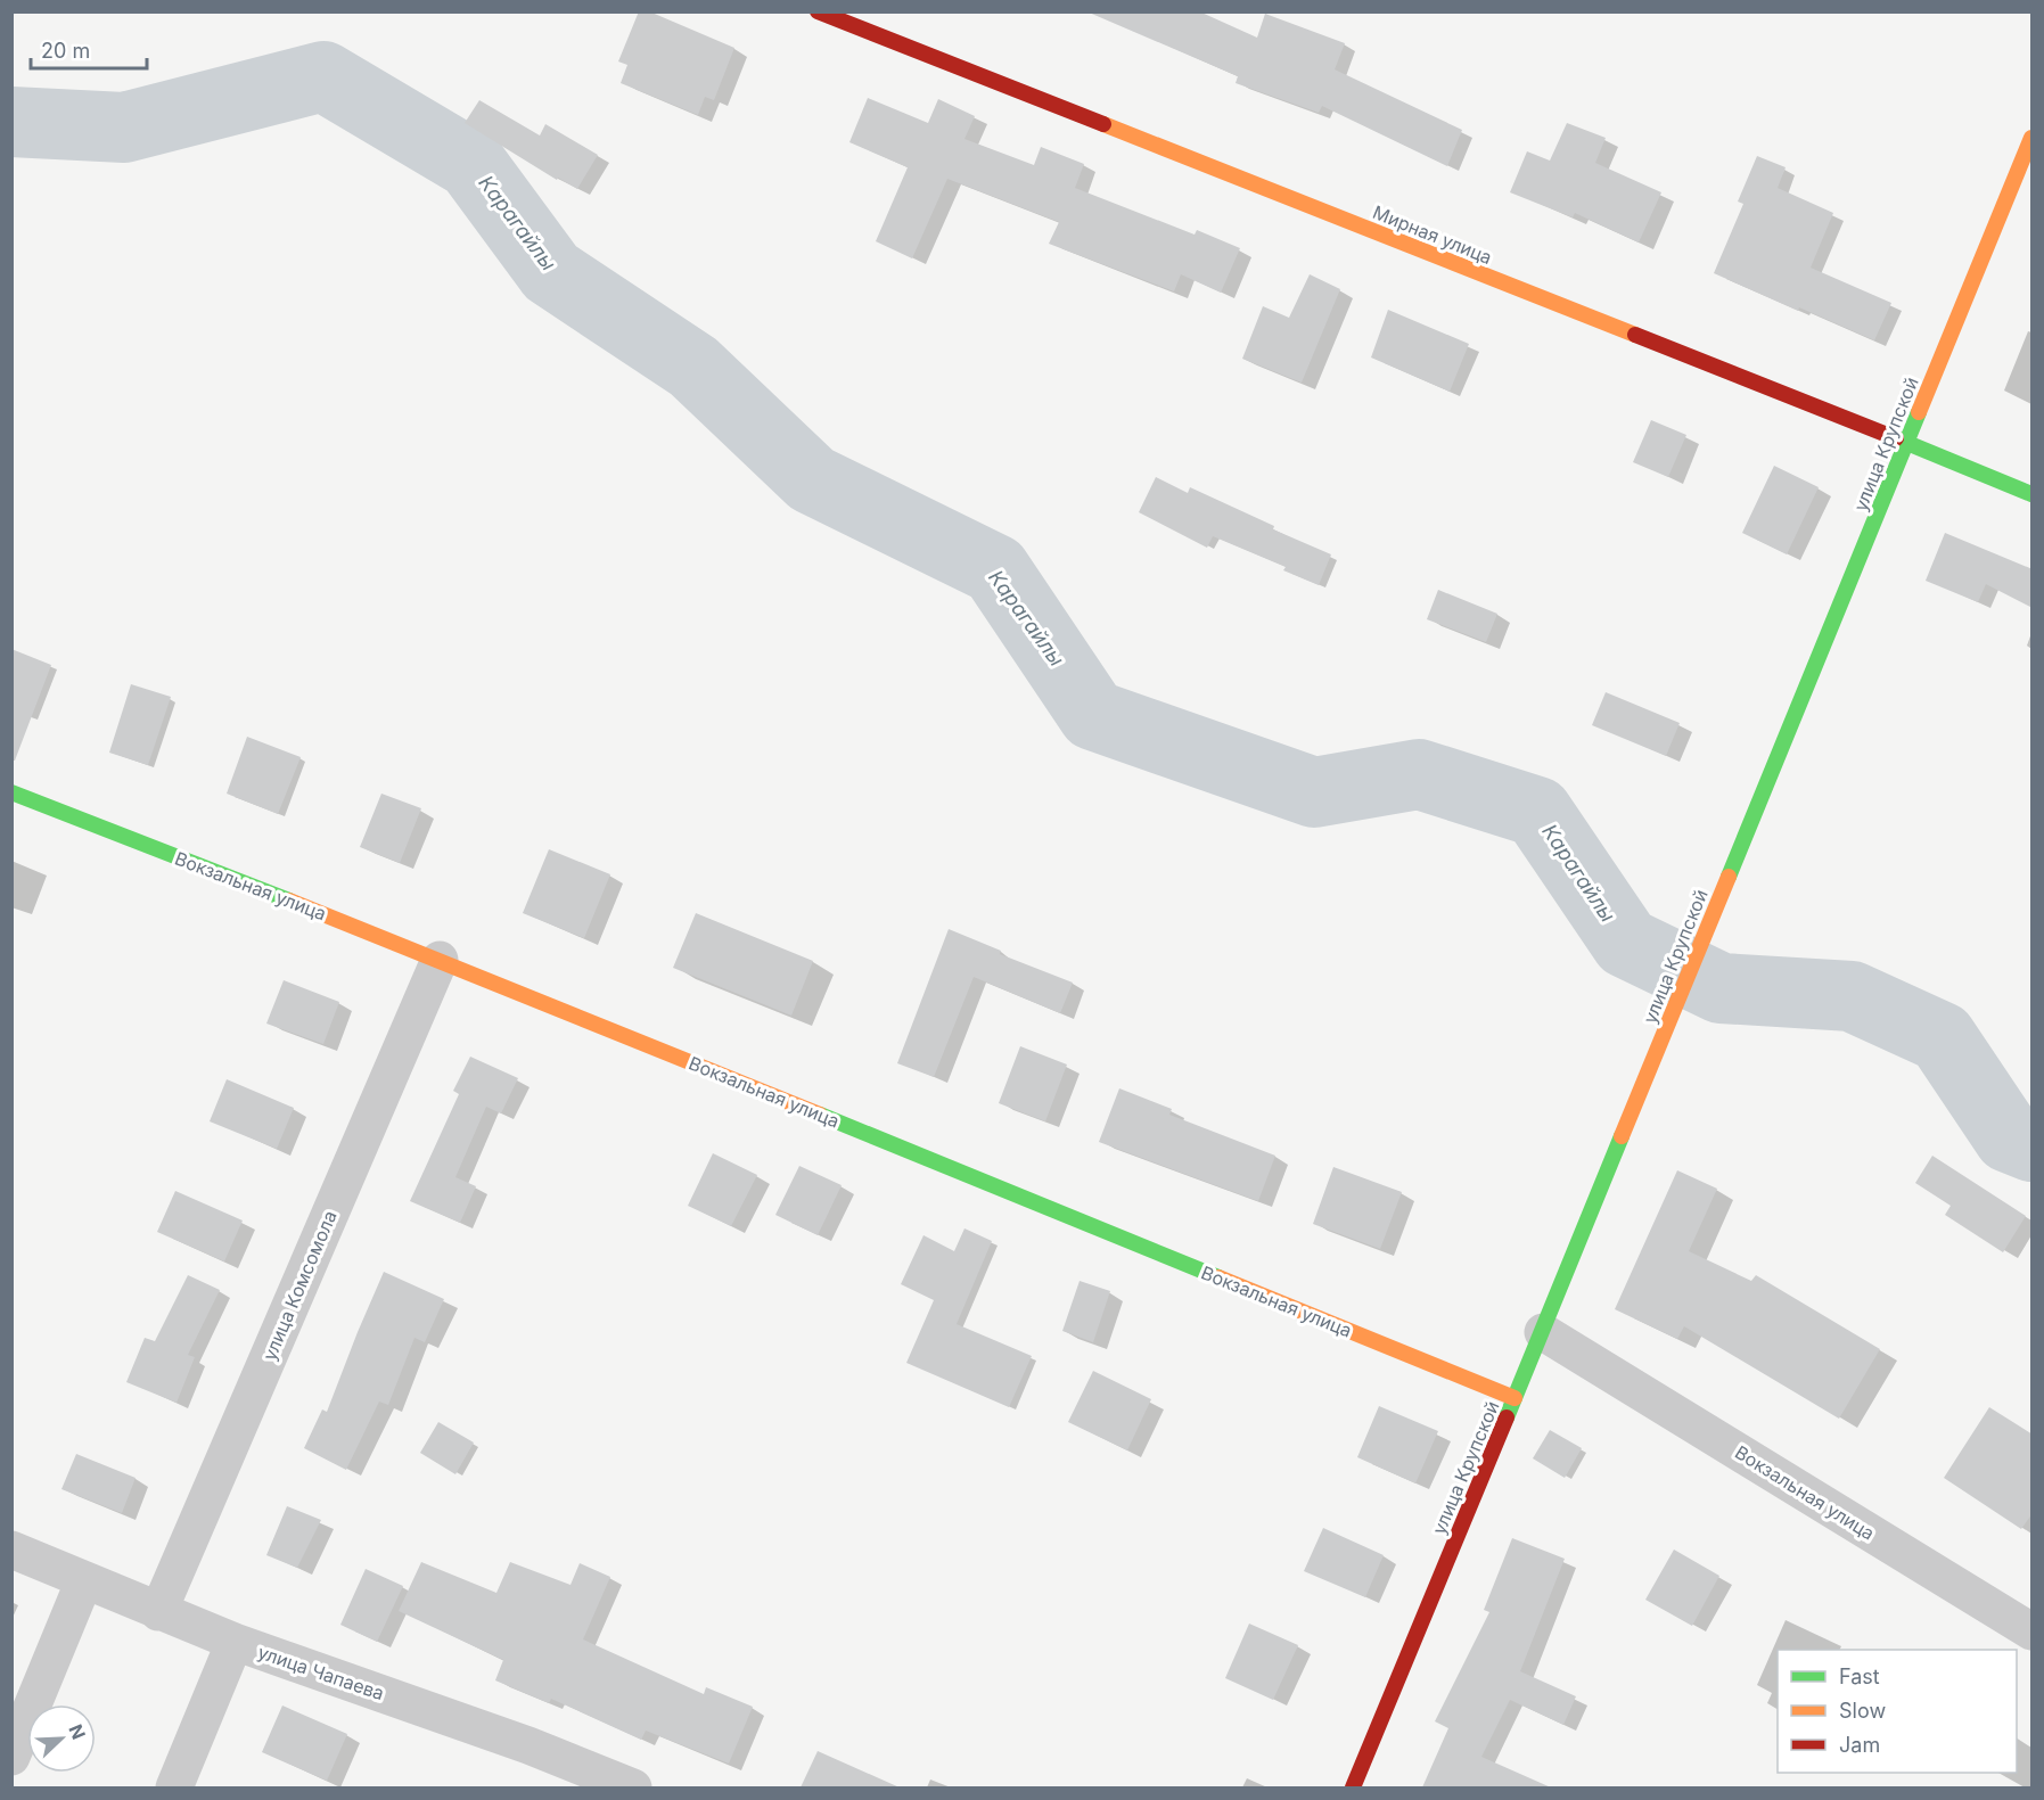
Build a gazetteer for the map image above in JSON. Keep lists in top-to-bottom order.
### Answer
{
  "streets": {
    "street": [
      "Мирная улица",
      "улица Крупской",
      "Вокзальная улица",
      "улица Комсомола",
      "улица Чапаева"
    ]
  },
  "crossings": [
    ["Мирная улица", "улица Крупской"],
    ["улица Крупской", "Вокзальная улица"],
    ["Вокзальная улица", "улица Комсомола"],
    ["улица Комсомола", "улица Чапаева"]
  ],
  "water": ["Карагайлы"],
  "legend": ["Fast", "Slow", "Jam"],
  "scale_bar": "20 m",
  "north": "top right"
}
